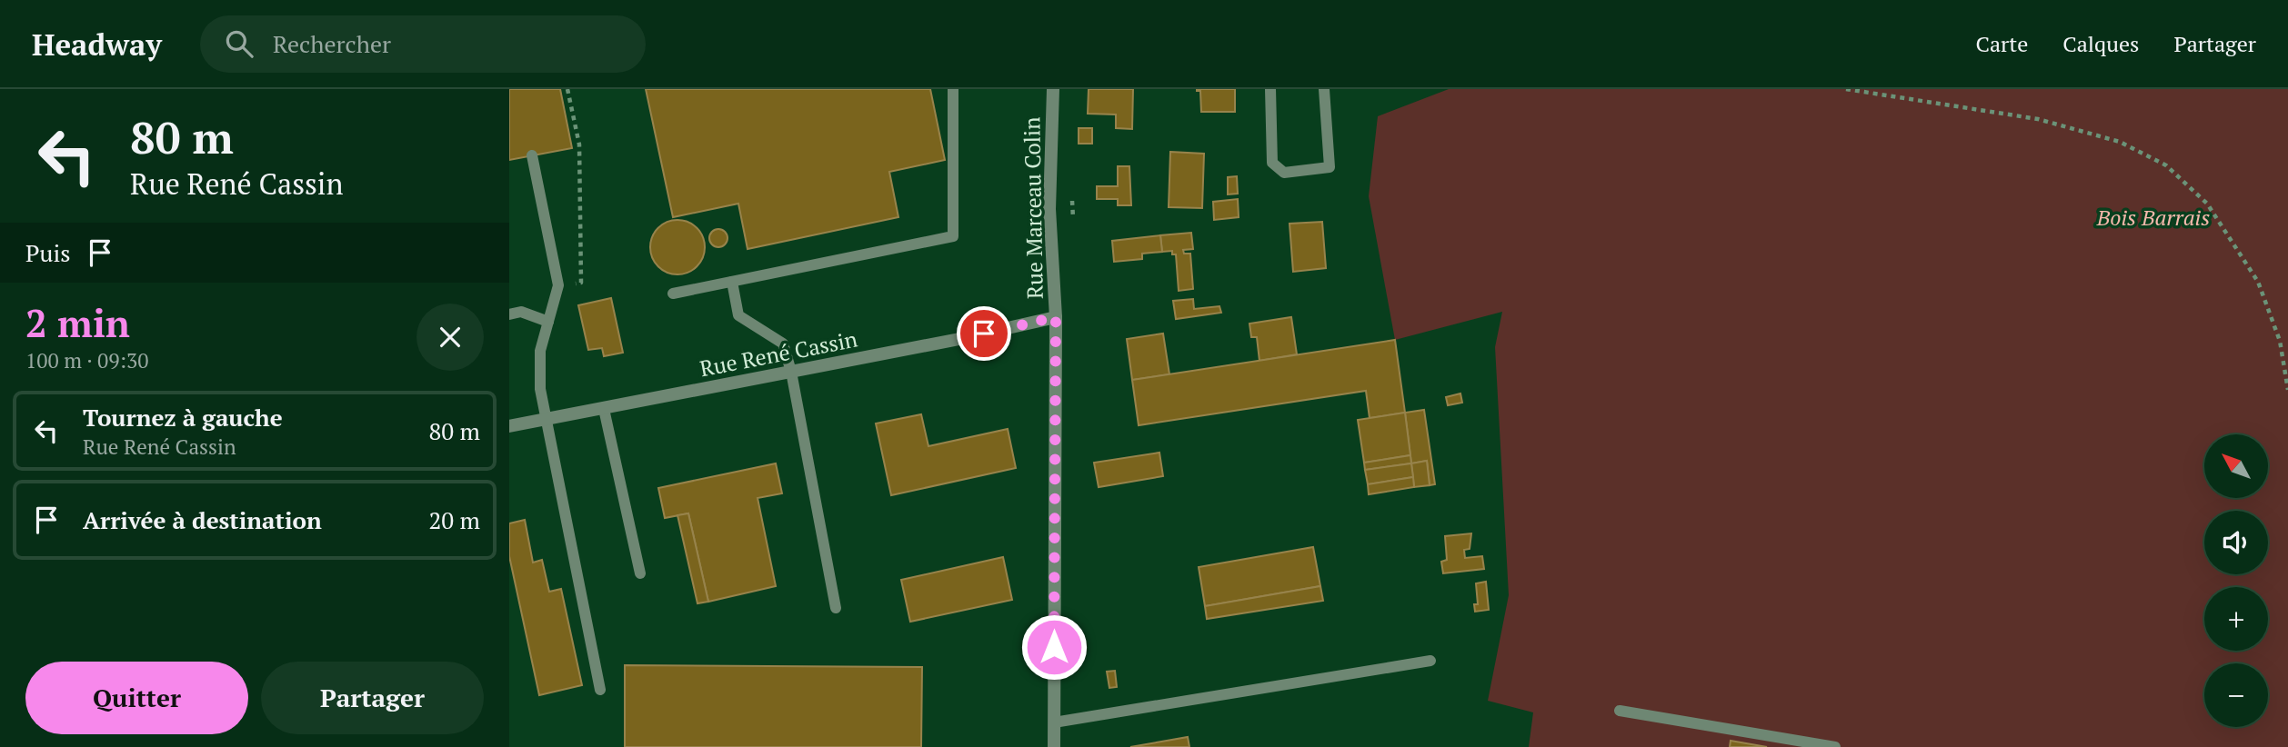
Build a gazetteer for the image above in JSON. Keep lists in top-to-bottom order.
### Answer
{
  "streets": {
    "street": ["Rue Marceau Colin", "Rue René Cassin"]
  },
  "crossings": [
    ["Rue Marceau Colin", "Rue René Cassin"]
  ],
  "parks": ["Bois Barrais"],
  "north": "top left",
  "page": {
    "header": "Headway",
    "search": "Rechercher",
    "nav": ["Carte", "Calques", "Partager"],
    "turn": ["80 m", "Rue René Cassin"],
    "then": "Puis",
    "heading": ["2 min", "100 m · 09:30"],
    "list": [
      {
        "name": "Tournez à gauche",
        "note": "Rue René Cassin",
        "value": "80 m"
      },
      {
        "name": "Arrivée à destination",
        "value": "20 m"
      }
    ],
    "map_buttons": ["+", "−"],
    "buttons": ["Quitter", "Partager"]
  }
}
